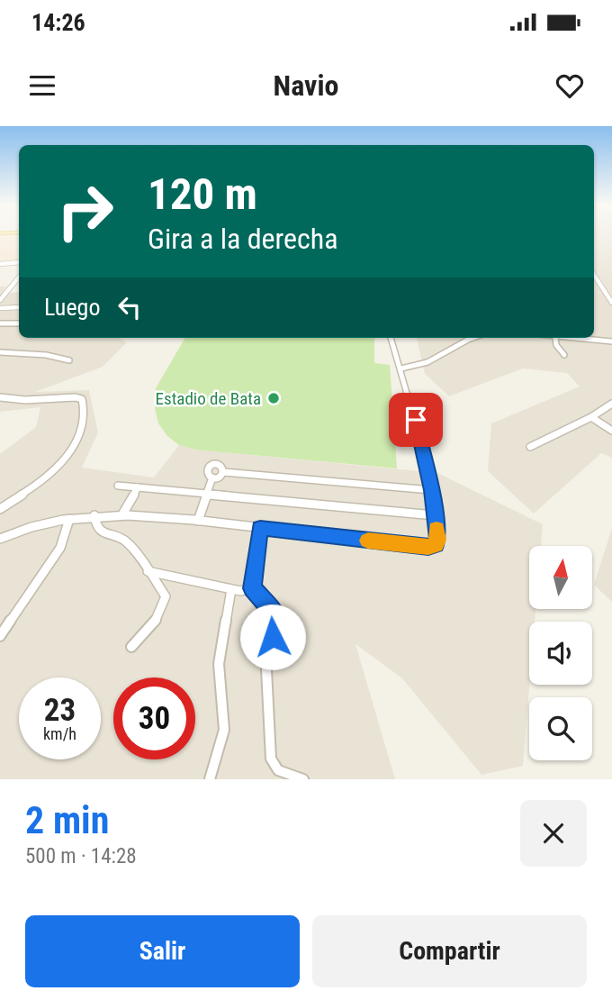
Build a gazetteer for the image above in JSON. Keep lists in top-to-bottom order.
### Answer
{
  "places": ["Estadio de Bata"],
  "north": "top",
  "page": {
    "status": "14:26",
    "header": "Navio",
    "turn": ["120 m", "Gira a la derecha"],
    "then": "Luego",
    "speed": "23 km/h",
    "limit": "30",
    "heading": ["2 min", "500 m · 14:28"],
    "buttons": ["Salir", "Compartir"]
  }
}
